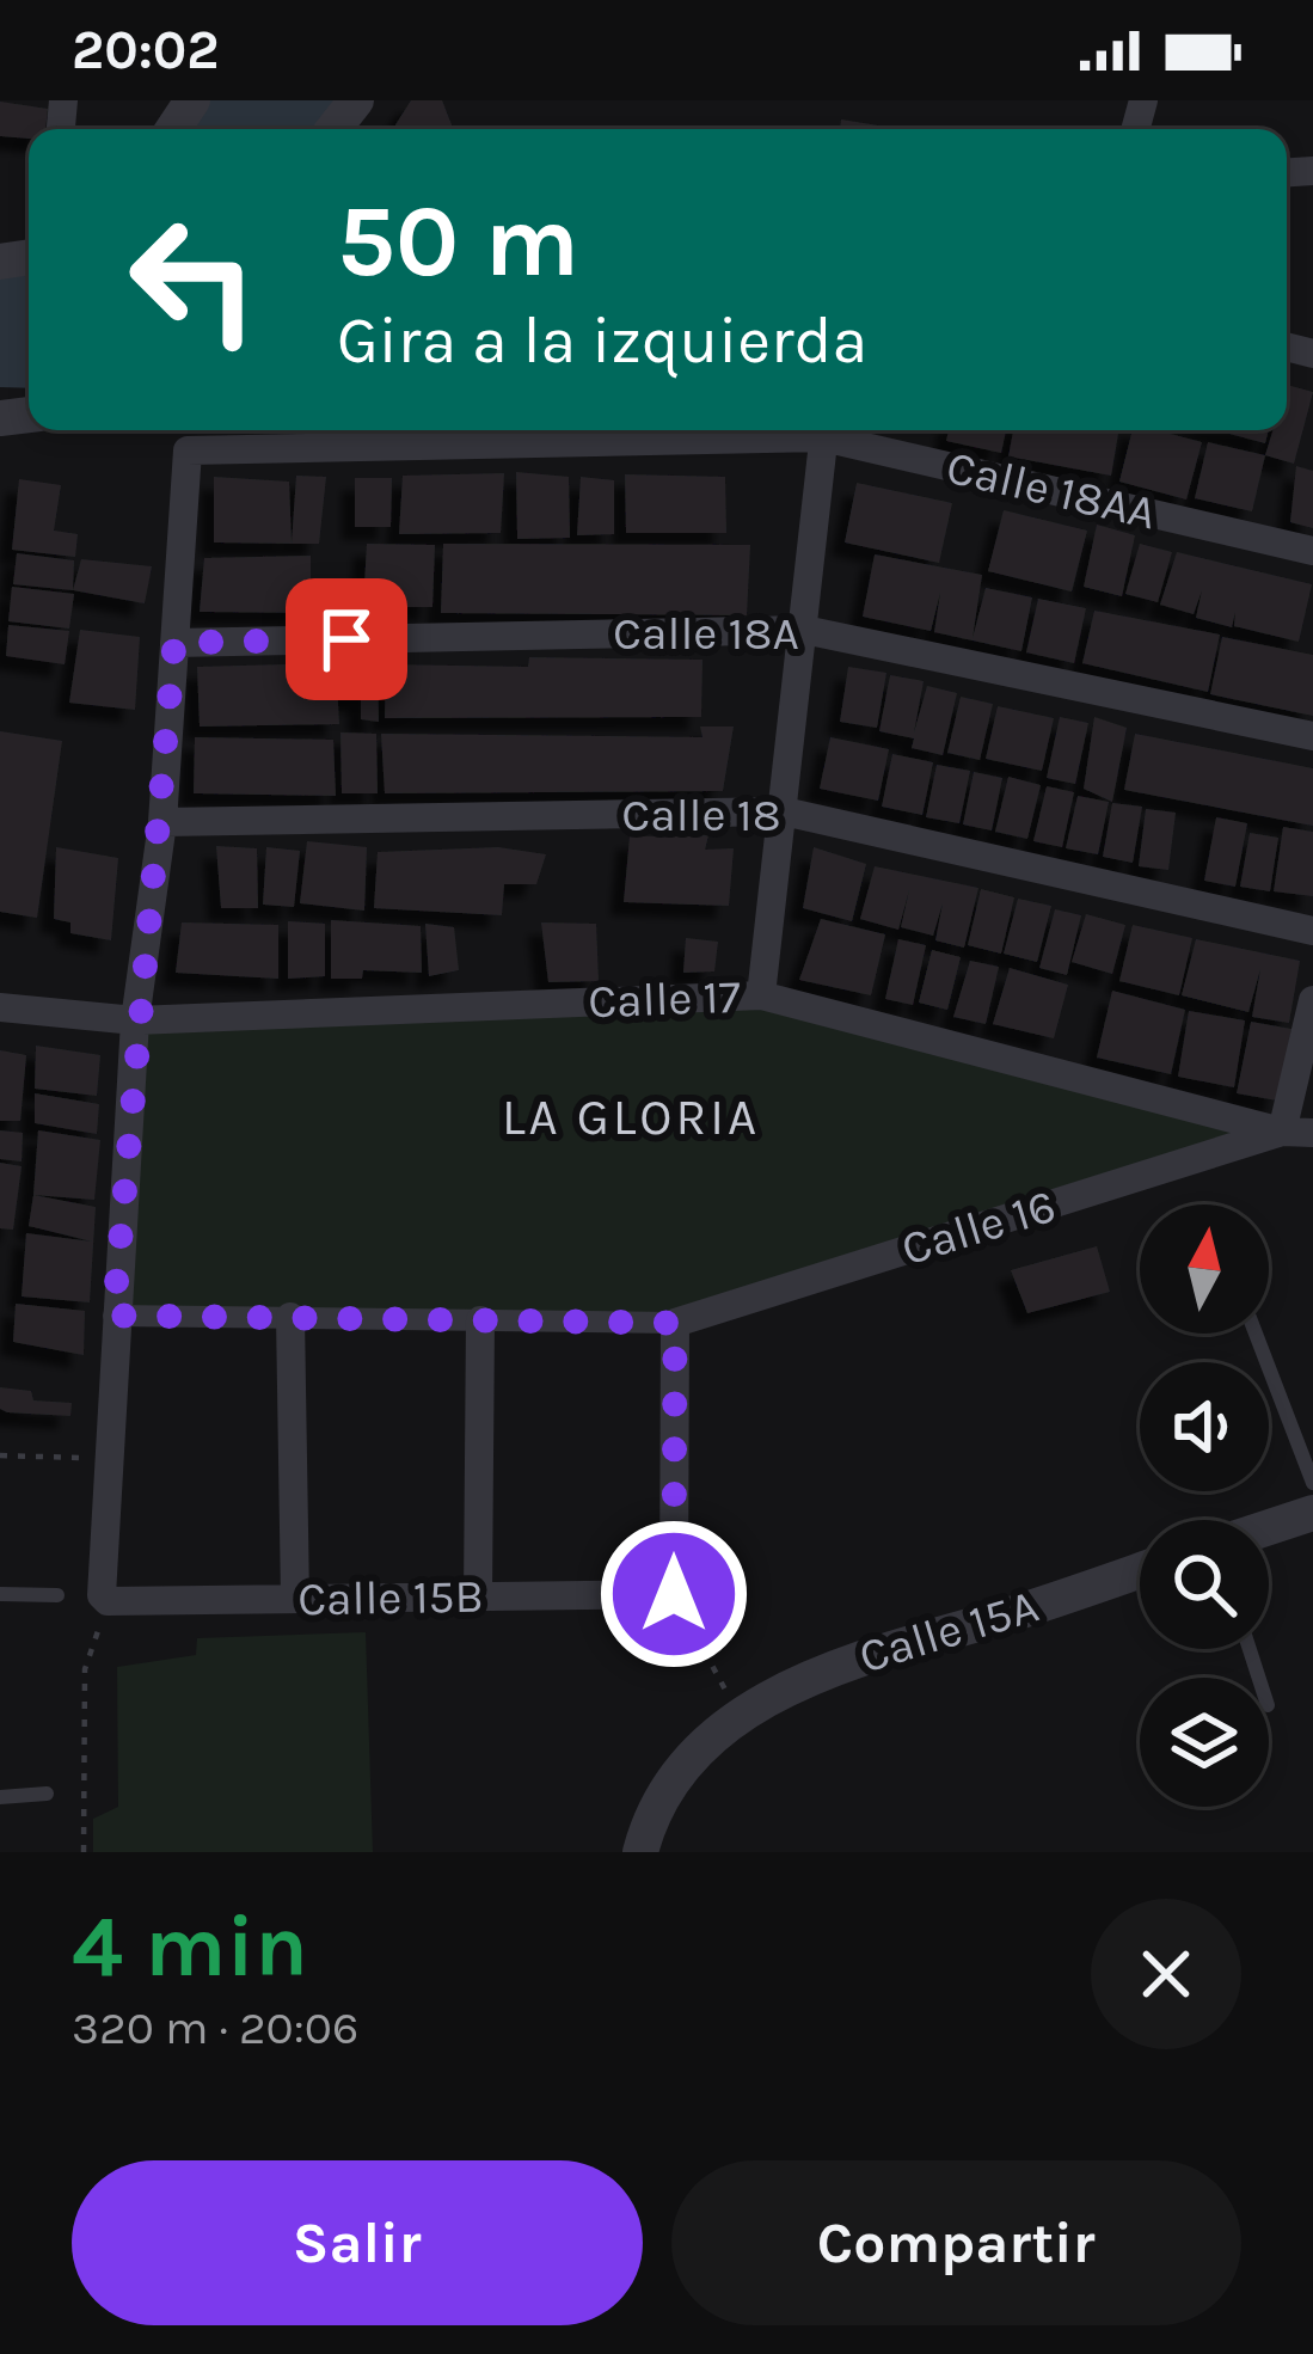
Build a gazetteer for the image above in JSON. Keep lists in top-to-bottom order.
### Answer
{
  "streets": {
    "street": [
      "Calle 18AA",
      "Calle 18A",
      "Calle 18",
      "Calle 17",
      "Calle 16",
      "Calle 15B",
      "Calle 15A"
    ]
  },
  "crossings": [
    ["Calle 18AA", "Calle 18A"],
    ["Calle 17", "Calle 16"]
  ],
  "districts": ["LA GLORIA"],
  "north": "top",
  "page": {
    "status": "20:02",
    "turn": ["50 m", "Gira a la izquierda"],
    "heading": ["4 min", "320 m · 20:06"],
    "buttons": ["Salir", "Compartir"]
  }
}
